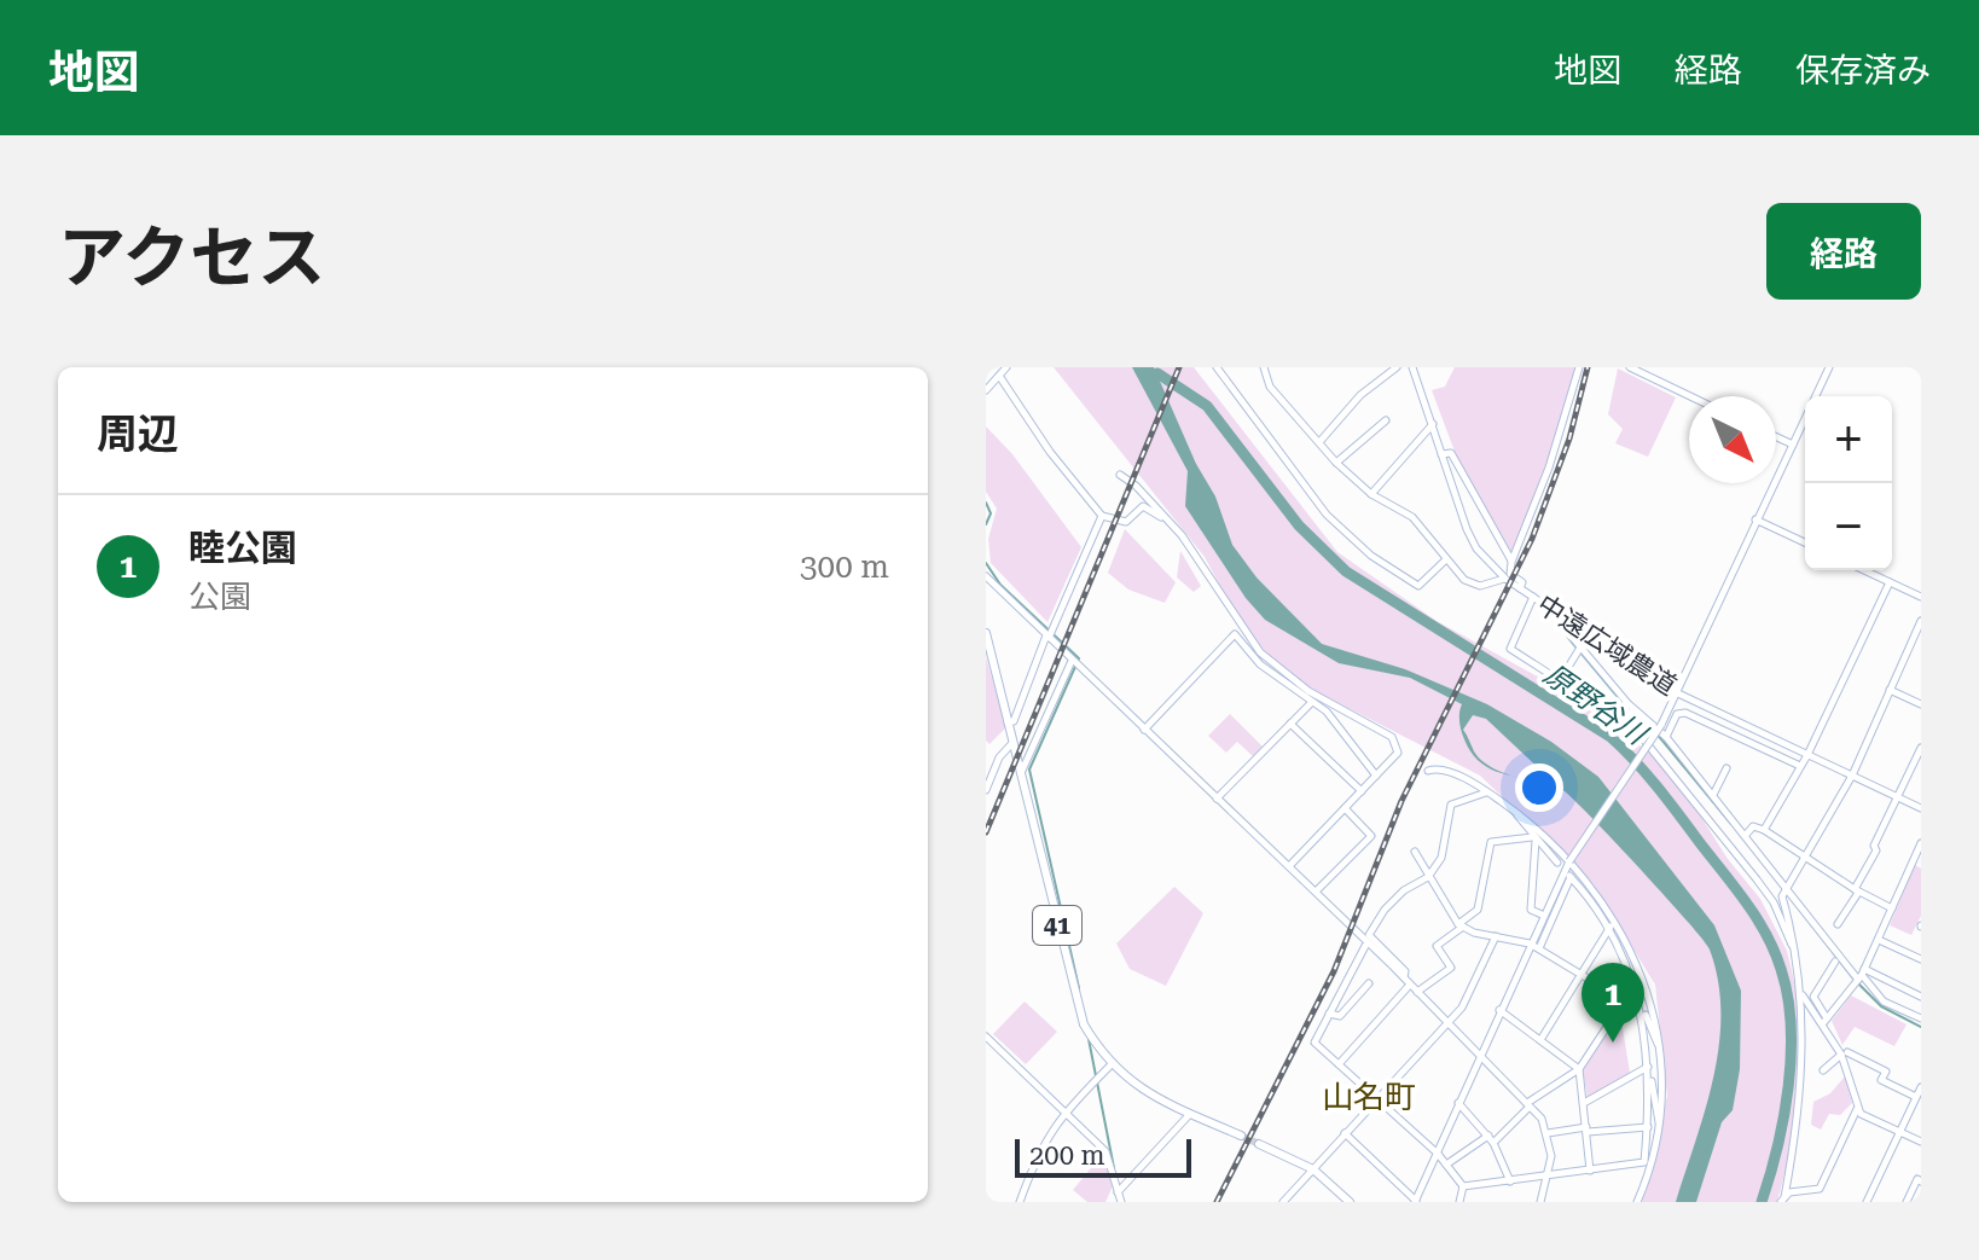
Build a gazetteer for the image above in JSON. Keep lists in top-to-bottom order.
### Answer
{
  "streets": {
    "main road": ["41"],
    "street": ["中遠広域農道"]
  },
  "districts": ["山名町"],
  "water": ["原野谷川"],
  "scale_bar": "200 m",
  "north": "bottom right",
  "page": {
    "header": "地図",
    "nav": ["地図", "経路", "保存済み"],
    "title": "アクセス",
    "buttons": "経路",
    "heading": "周辺",
    "map_buttons": ["+", "−"],
    "list": [
      {
        "mark": "1",
        "name": "睦公園",
        "note": "公園",
        "value": "300 m"
      }
    ],
    "pins": "1",
    "scale": "200 m"
  }
}
